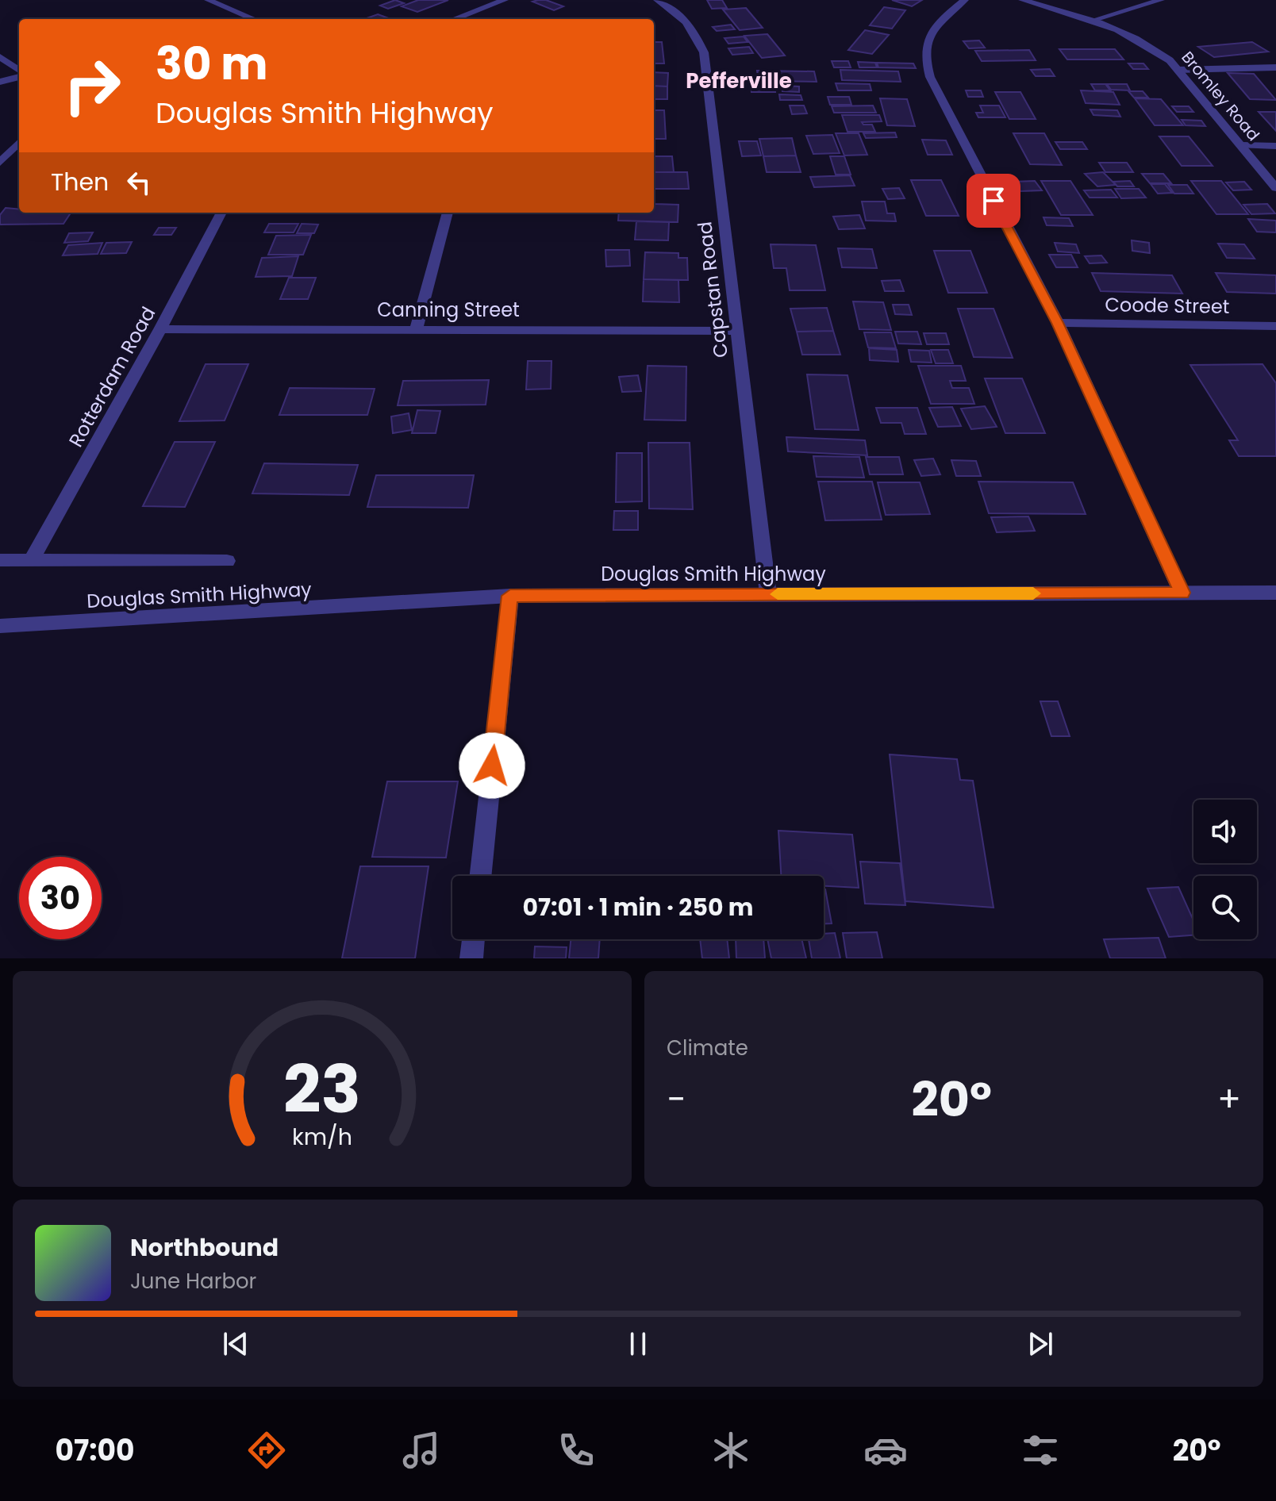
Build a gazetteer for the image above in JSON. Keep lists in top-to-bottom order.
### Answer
{
  "streets": {
    "street": [
      "Bromley Road",
      "Capstan Road",
      "Coode Street",
      "Canning Street",
      "Rotterdam Road",
      "Douglas Smith Highway"
    ]
  },
  "crossings": [
    ["Capstan Road", "Canning Street"],
    ["Capstan Road", "Douglas Smith Highway"],
    ["Canning Street", "Rotterdam Road"]
  ],
  "districts": ["Pefferville"],
  "page": {
    "turn": ["30 m", "Douglas Smith Highway"],
    "then": "Then",
    "limit": "30",
    "trip": "07:01 · 1 min · 250 m",
    "tile": "Climate",
    "heat": ["−", "20°", "+"],
    "song": ["Northbound", "June Harbor"],
    "tabs": ["07:00", "20°"],
    "gauge": ["23", "km/h"]
  }
}
